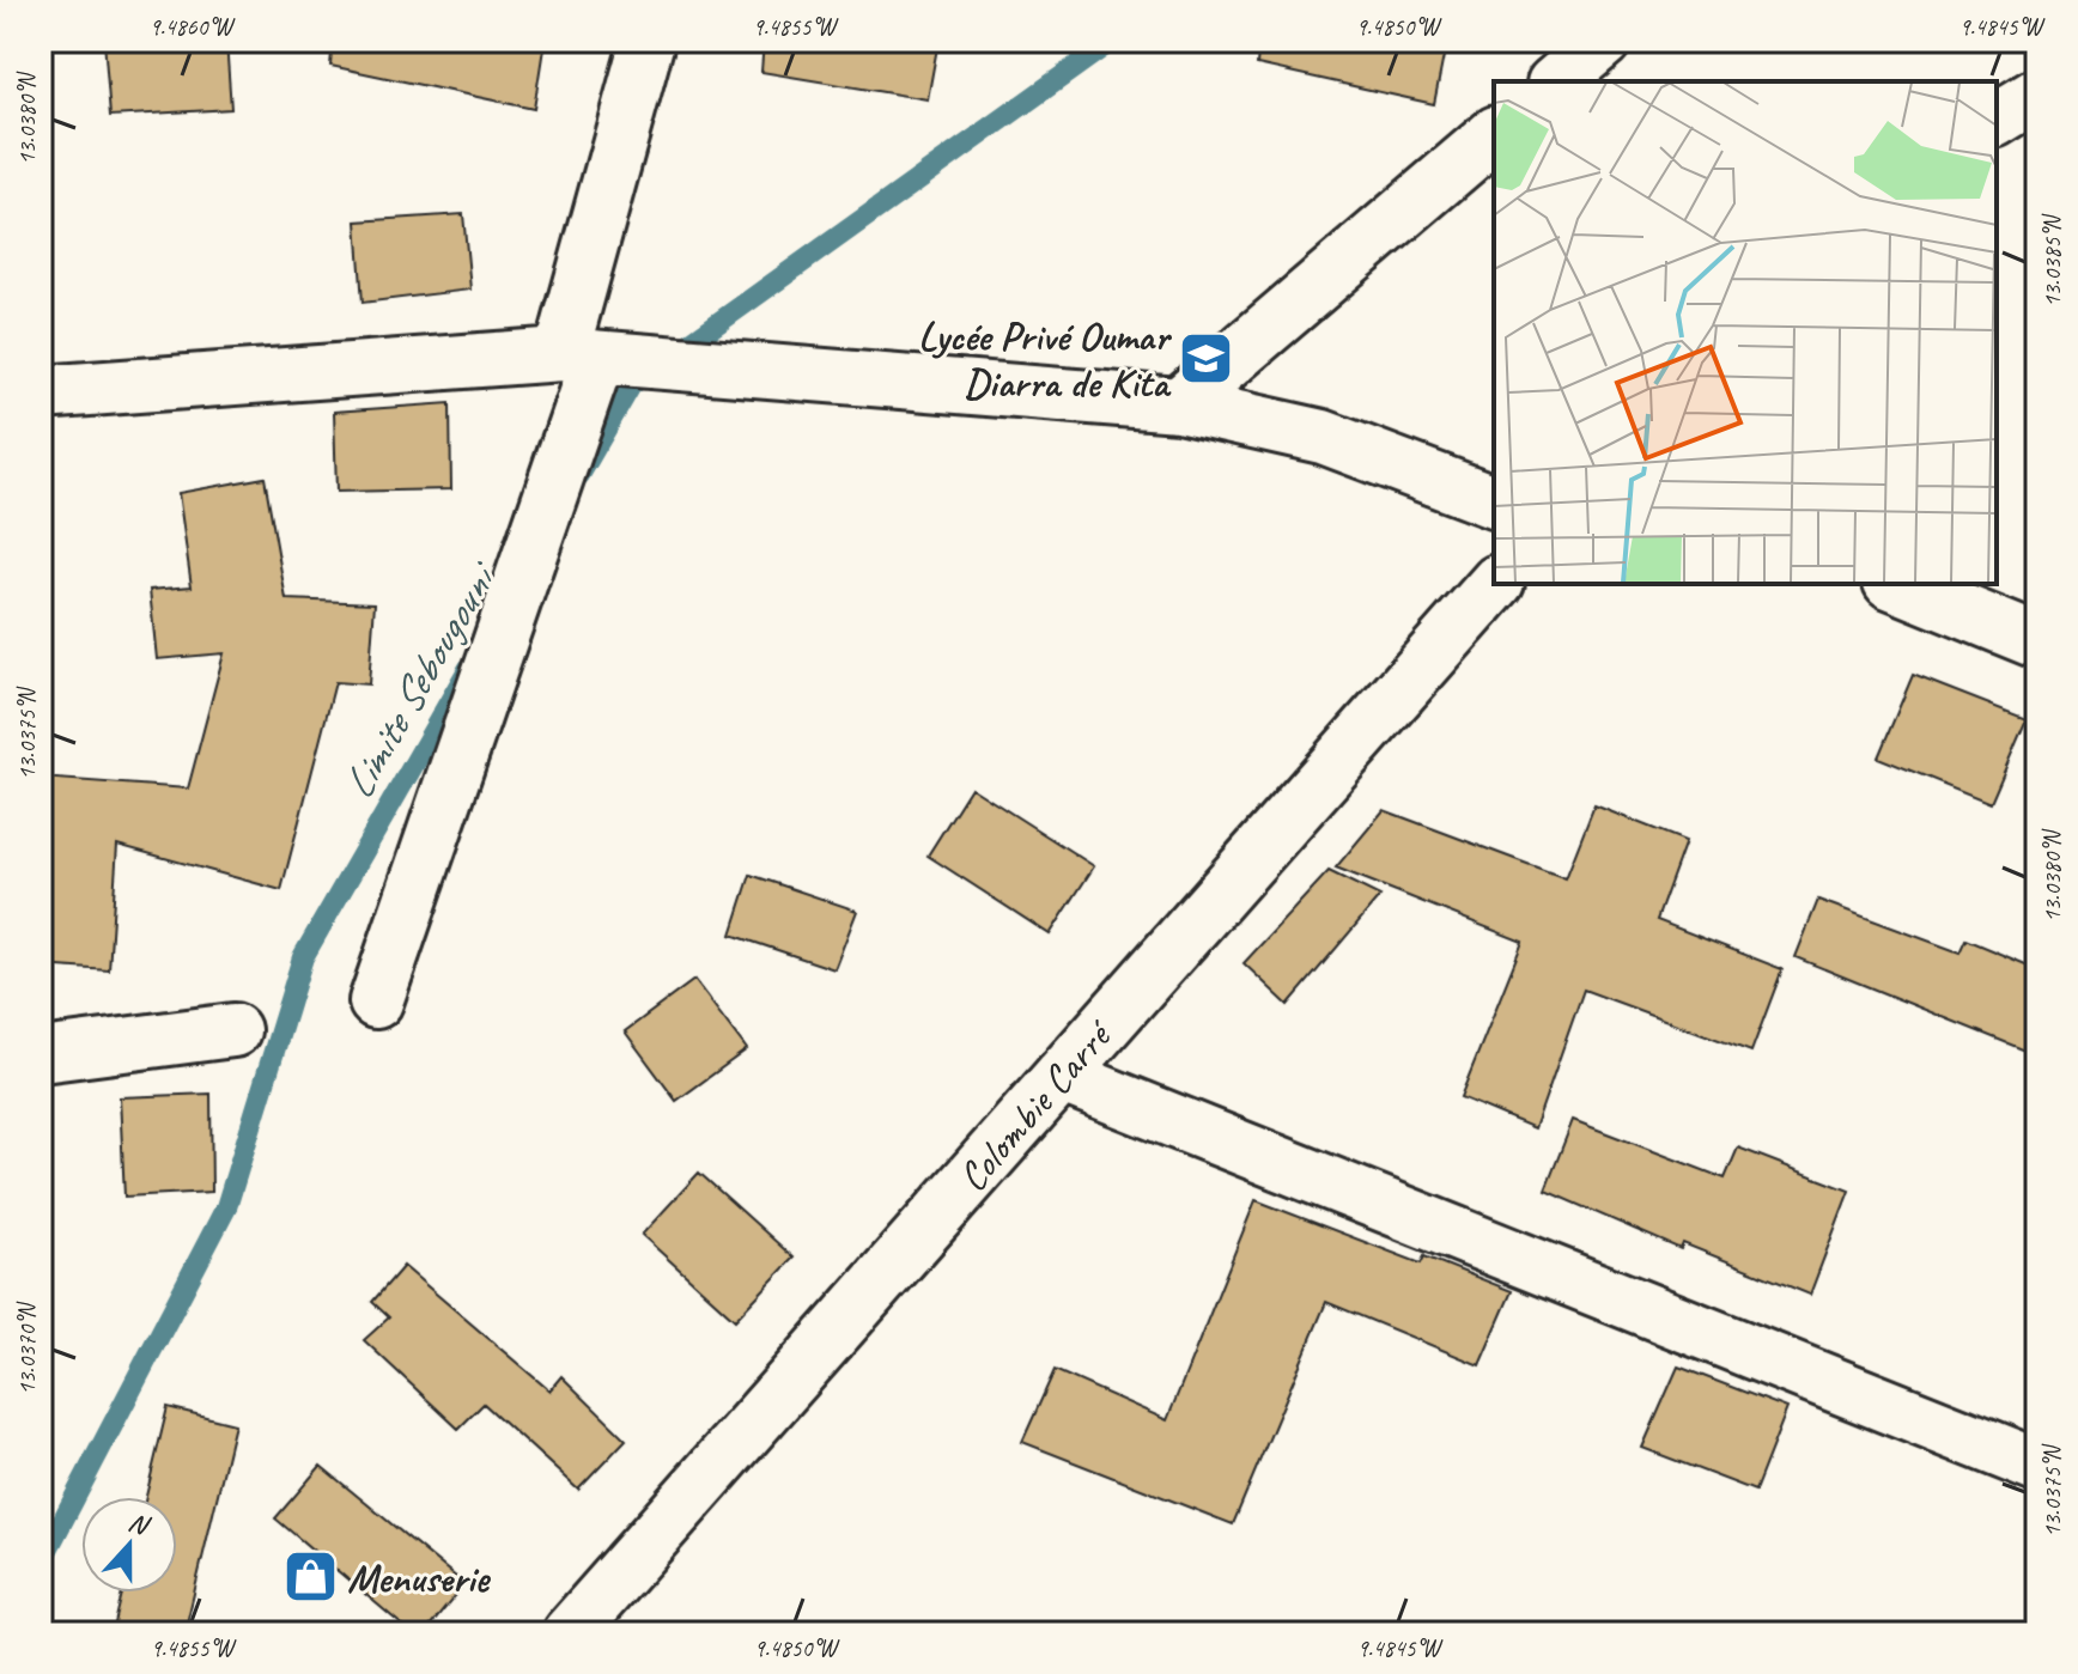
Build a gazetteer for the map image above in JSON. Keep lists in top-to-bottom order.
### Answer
{
  "streets": {
    "street": ["Colombie Carré"]
  },
  "water": ["Limite Sebougouni"],
  "places": {
    "school or university": ["Lycée Privé Oumar Diarra de Kita"],
    "shop": ["Menuserie"]
  },
  "north": "top",
  "coordinates": [
    "9.4860°W",
    "9.4855°W",
    "9.4850°W",
    "9.4845°W",
    "13.0380°N",
    "13.0385°N",
    "13.0375°N",
    "13.0370°N"
  ]
}
